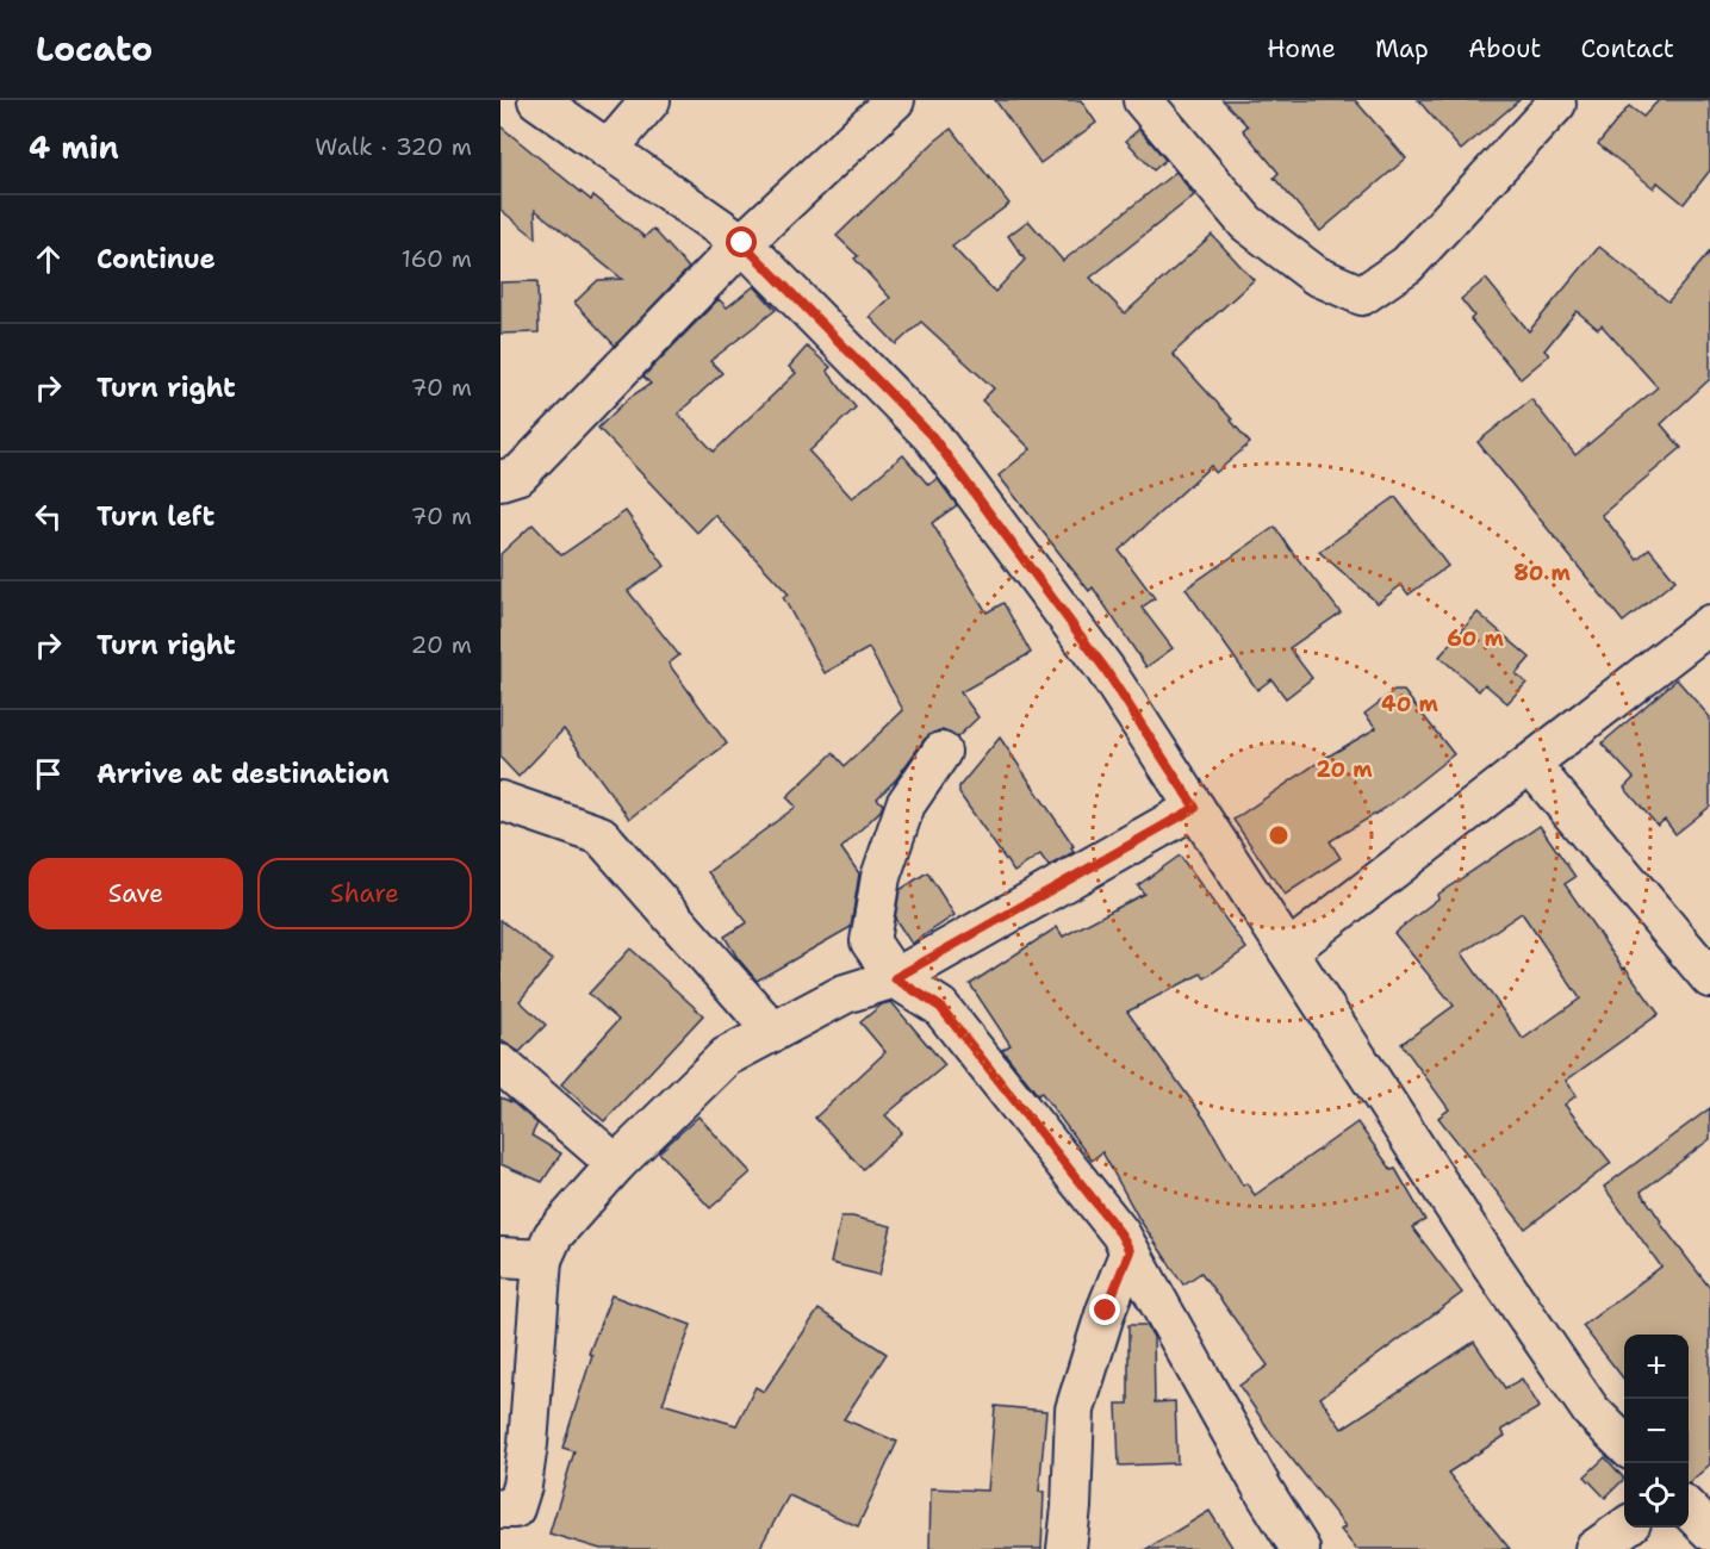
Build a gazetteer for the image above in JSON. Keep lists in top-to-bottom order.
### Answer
{
  "page": {
    "header": "Locato",
    "nav": [
      "Home",
      "Map",
      "About",
      "Contact"
    ],
    "heading": ["4 min", "Walk · 320 m"],
    "list": [
      ["Continue", "160 m"],
      ["Turn right", "70 m"],
      ["Turn left", "70 m"],
      ["Turn right", "20 m"],
      "Arrive at destination"
    ],
    "buttons": ["Save", "Share"],
    "map_buttons": ["+", "−"]
  },
  "rings": [
    "80 m",
    "60 m",
    "40 m",
    "20 m"
  ]
}
